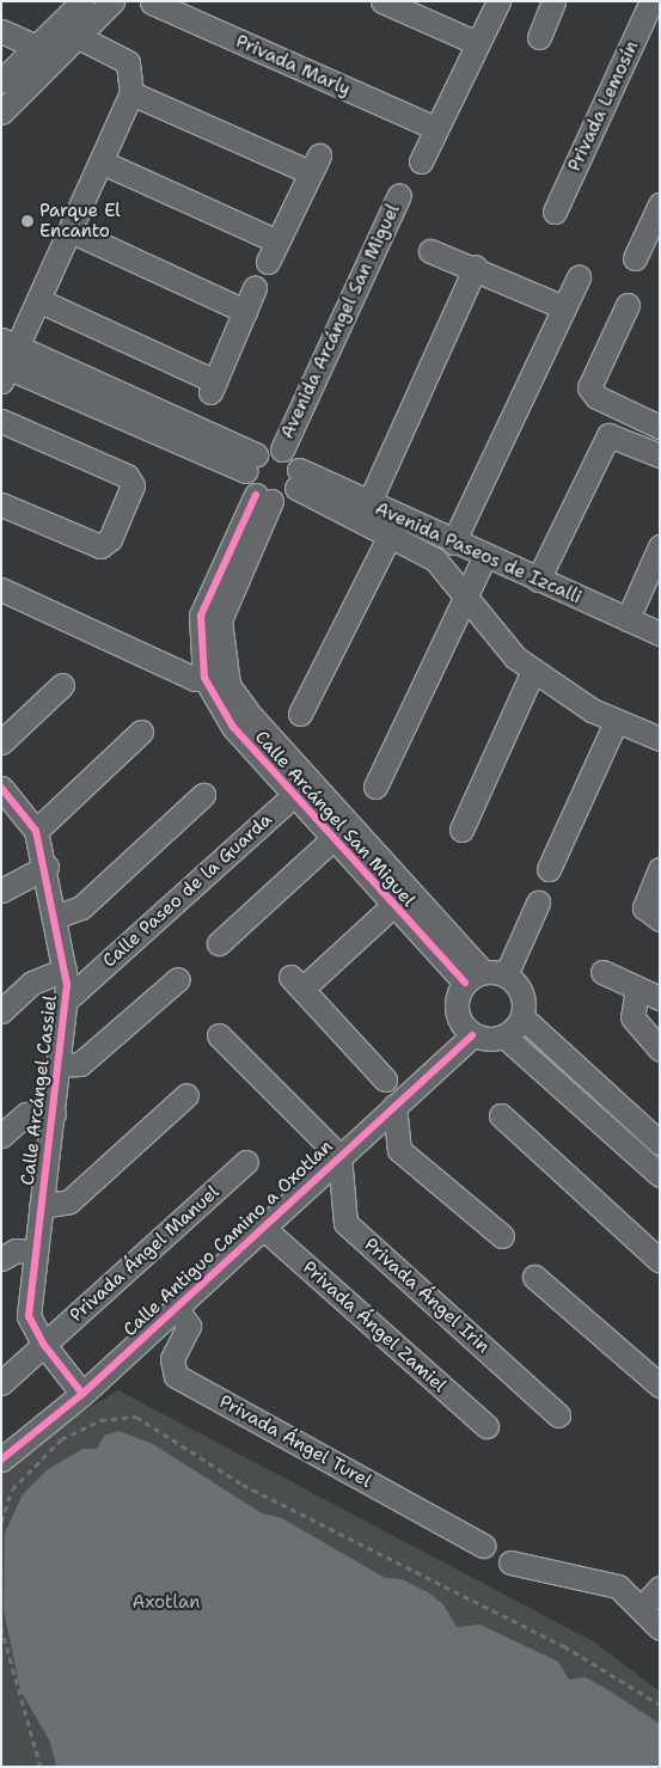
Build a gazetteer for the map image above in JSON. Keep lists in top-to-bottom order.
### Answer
{
  "streets": {
    "street": [
      "Privada Marly",
      "Privada Lemosín",
      "Avenida Arcángel San Miguel",
      "Avenida Paseos de Izcalli",
      "Calle Arcángel San Miguel",
      "Calle Paseo de la Guarda",
      "Calle Arcángel Cassiel",
      "Calle Antiguo Camino a Oxotlan",
      "Privada Ángel Manuel",
      "Privada Ángel Irin",
      "Privada Ángel Zamiel",
      "Privada Ángel Turel"
    ]
  },
  "crossings": [
    ["Calle Arcángel San Miguel", "Calle Paseo de la Guarda"],
    ["Calle Arcángel San Miguel", "Calle Antiguo Camino a Oxotlan"],
    ["Calle Paseo de la Guarda", "Calle Arcángel Cassiel"],
    ["Calle Arcángel Cassiel", "Calle Antiguo Camino a Oxotlan"],
    ["Calle Arcángel Cassiel", "Privada Ángel Manuel"],
    ["Calle Antiguo Camino a Oxotlan", "Privada Ángel Irin"],
    ["Calle Antiguo Camino a Oxotlan", "Privada Ángel Zamiel"],
    ["Calle Antiguo Camino a Oxotlan", "Privada Ángel Turel"]
  ],
  "parks": ["Axotlan"],
  "places": ["Parque El Encanto"]
}
